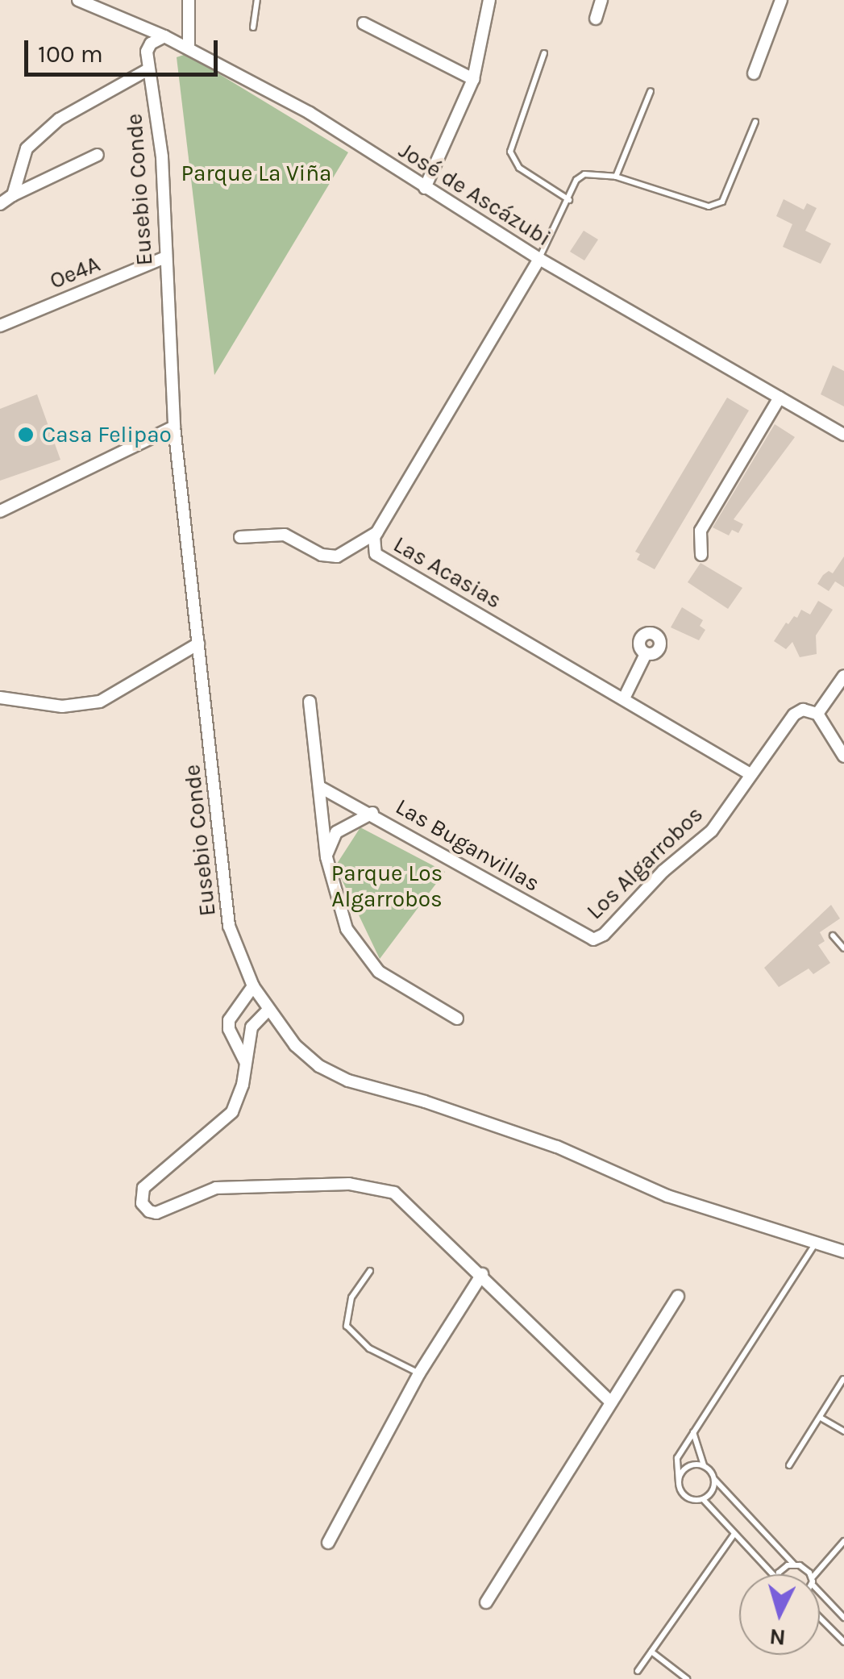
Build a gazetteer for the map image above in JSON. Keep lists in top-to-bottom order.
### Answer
{
  "streets": {
    "street": [
      "Eusebio Conde",
      "José de Ascázubi",
      "Oe4A",
      "Las Acasias",
      "Las Buganvillas",
      "Los Algarrobos"
    ]
  },
  "crossings": [
    ["Eusebio Conde", "Oe4A"],
    ["José de Ascázubi", "Las Acasias"],
    ["Las Acasias", "Los Algarrobos"],
    ["Las Buganvillas", "Los Algarrobos"]
  ],
  "parks": ["Parque La Viña", "Parque Los Algarrobos"],
  "places": ["Casa Felipao"],
  "scale_bar": "100 m",
  "north": "bottom"
}
